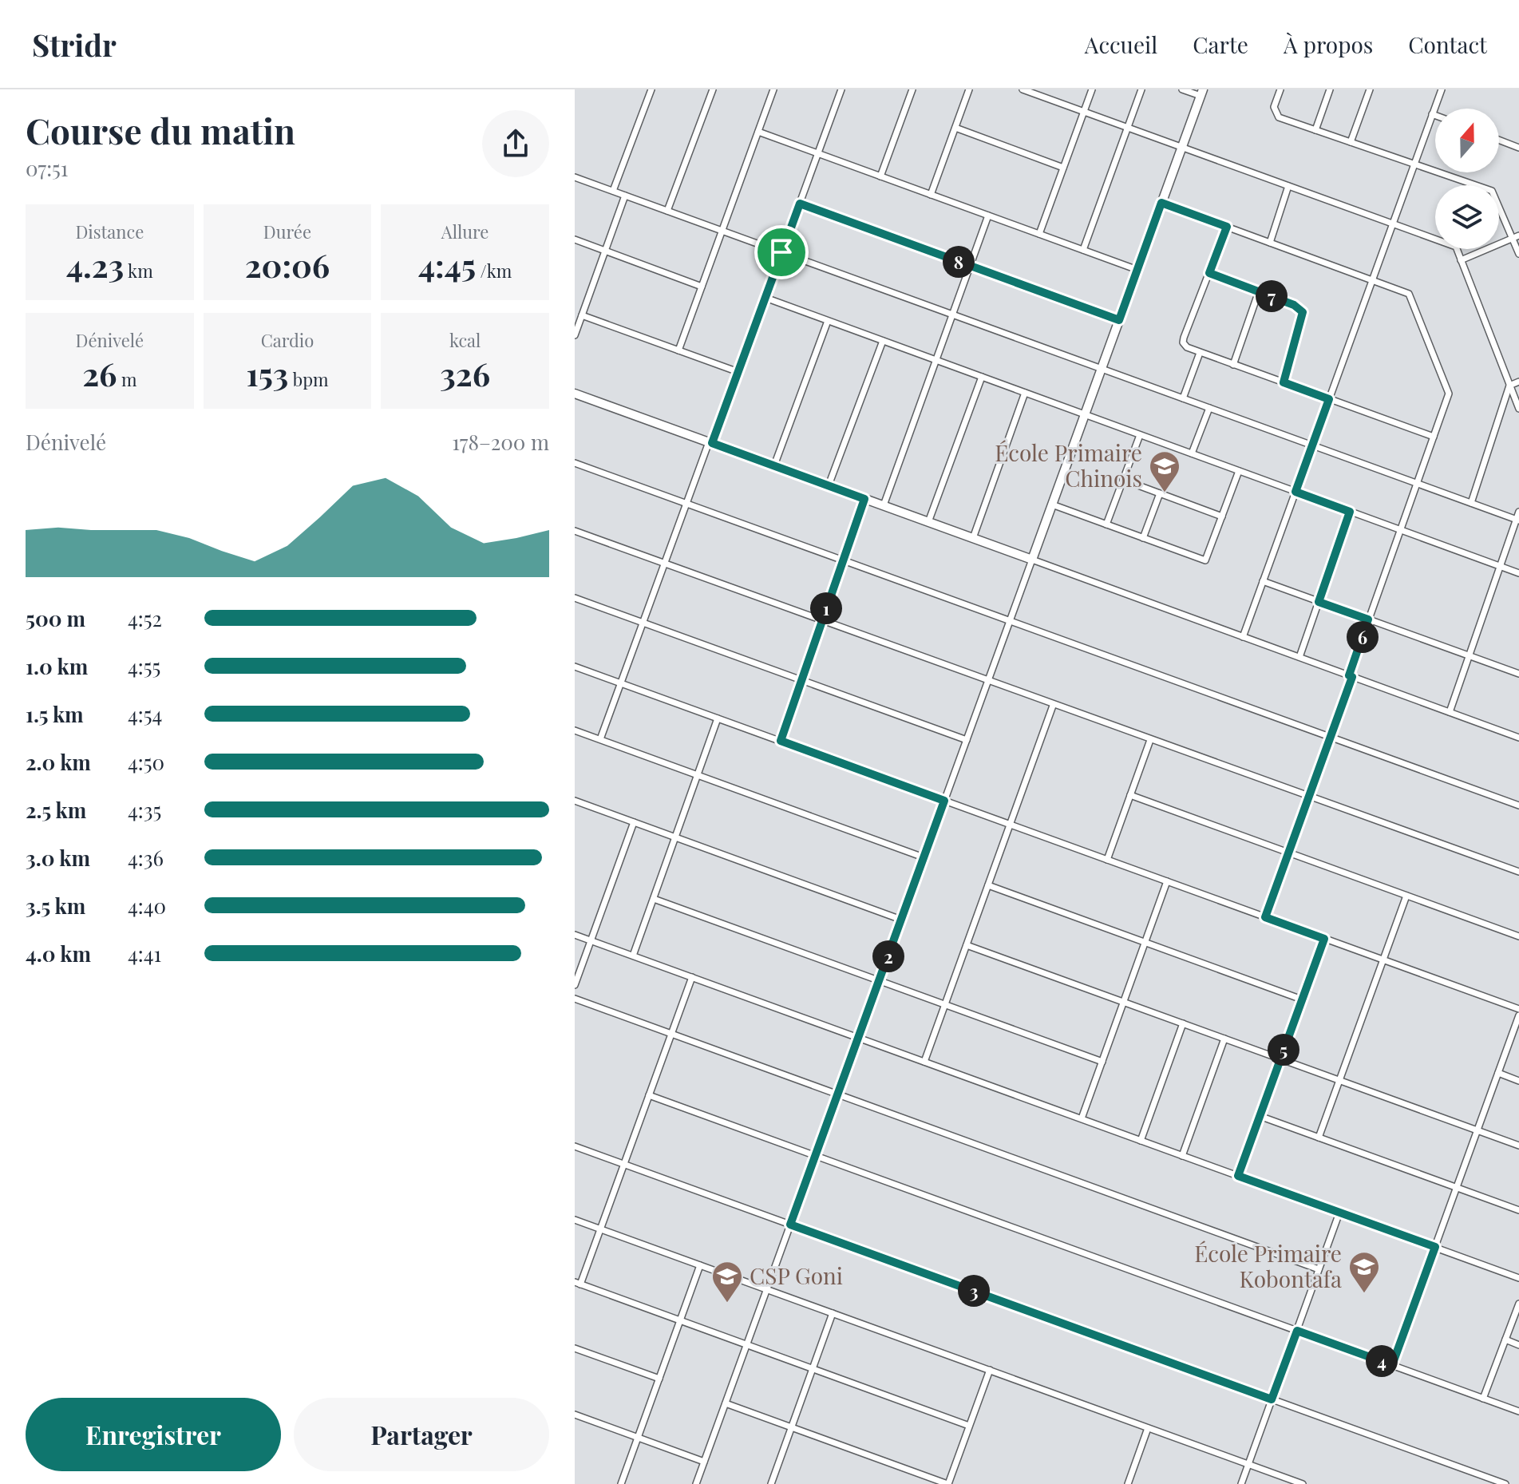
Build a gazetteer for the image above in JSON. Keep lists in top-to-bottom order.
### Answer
{
  "places": {
    "school or university": ["École Primaire Chinois", "École Primaire Kobontafa", "CSP Goni"]
  },
  "north": "top",
  "page": {
    "header": "Stridr",
    "nav": [
      "Accueil",
      "Carte",
      "À propos",
      "Contact"
    ],
    "heading": ["Course du matin", "07:51"],
    "stats": [
      ["Distance", "4.23 km"],
      ["Durée", "20:06"],
      ["Allure", "4:45 /km"],
      ["Dénivelé", "26 m"],
      ["Cardio", "153 bpm"],
      ["kcal", "326"]
    ],
    "pins": [
      "8",
      "7",
      "1",
      "6",
      "2",
      "5",
      "3",
      "4"
    ],
    "chart": ["Dénivelé", "178–200 m"],
    "list": [
      {
        "name": "500 m",
        "note": "4:52"
      },
      {
        "name": "1.0 km",
        "note": "4:55"
      },
      {
        "name": "1.5 km",
        "note": "4:54"
      },
      {
        "name": "2.0 km",
        "note": "4:50"
      },
      {
        "name": "2.5 km",
        "note": "4:35"
      },
      {
        "name": "3.0 km",
        "note": "4:36"
      },
      {
        "name": "3.5 km",
        "note": "4:40"
      },
      {
        "name": "4.0 km",
        "note": "4:41"
      }
    ],
    "buttons": ["Enregistrer", "Partager"]
  }
}
